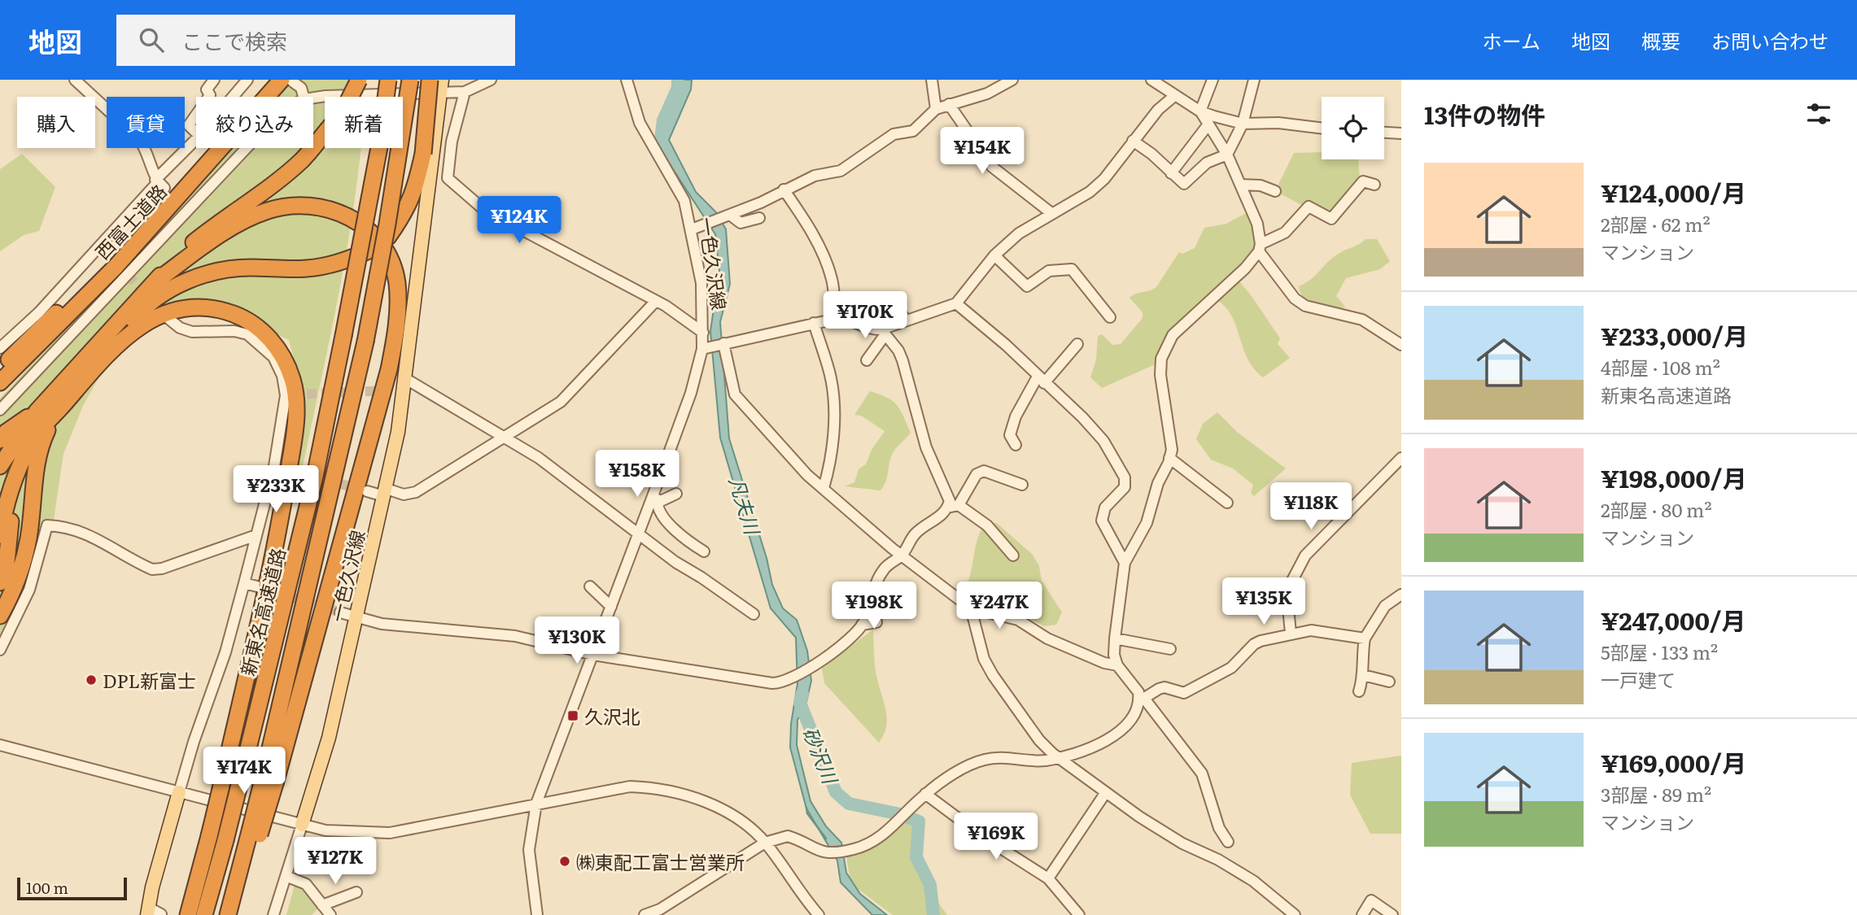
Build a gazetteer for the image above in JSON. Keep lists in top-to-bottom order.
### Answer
{
  "streets": {
    "highway": ["西富士道路", "新東名高速道路"],
    "main road": ["一色久沢線"]
  },
  "water": ["凡夫川", "砂沢川"],
  "places": {
    "other": ["DPL新富士", "㈱東配工富士営業所"],
    "transit": ["久沢北"]
  },
  "scale_bar": "100 m",
  "page": {
    "header": "地図",
    "search": "ここで検索",
    "nav": [
      "ホーム",
      "地図",
      "概要",
      "お問い合わせ"
    ],
    "heading": "13件の物件",
    "chip": [
      "購入",
      "賃貸",
      "絞り込み",
      "新着"
    ],
    "price": [
      "¥154K",
      "¥124K",
      "¥170K",
      "¥158K",
      "¥233K",
      "¥118K",
      "¥135K",
      "¥198K",
      "¥247K",
      "¥130K",
      "¥174K",
      "¥169K",
      "¥127K"
    ],
    "list": [
      {
        "name": "¥124,000/月",
        "note": "2部屋 · 62 m² · マンション"
      },
      {
        "name": "¥233,000/月",
        "note": "4部屋 · 108 m² · 新東名高速道路"
      },
      {
        "name": "¥198,000/月",
        "note": "2部屋 · 80 m² · マンション"
      },
      {
        "name": "¥247,000/月",
        "note": "5部屋 · 133 m² · 一戸建て"
      },
      {
        "name": "¥169,000/月",
        "note": "3部屋 · 89 m² · マンション"
      }
    ],
    "scale": "100 m"
  }
}
